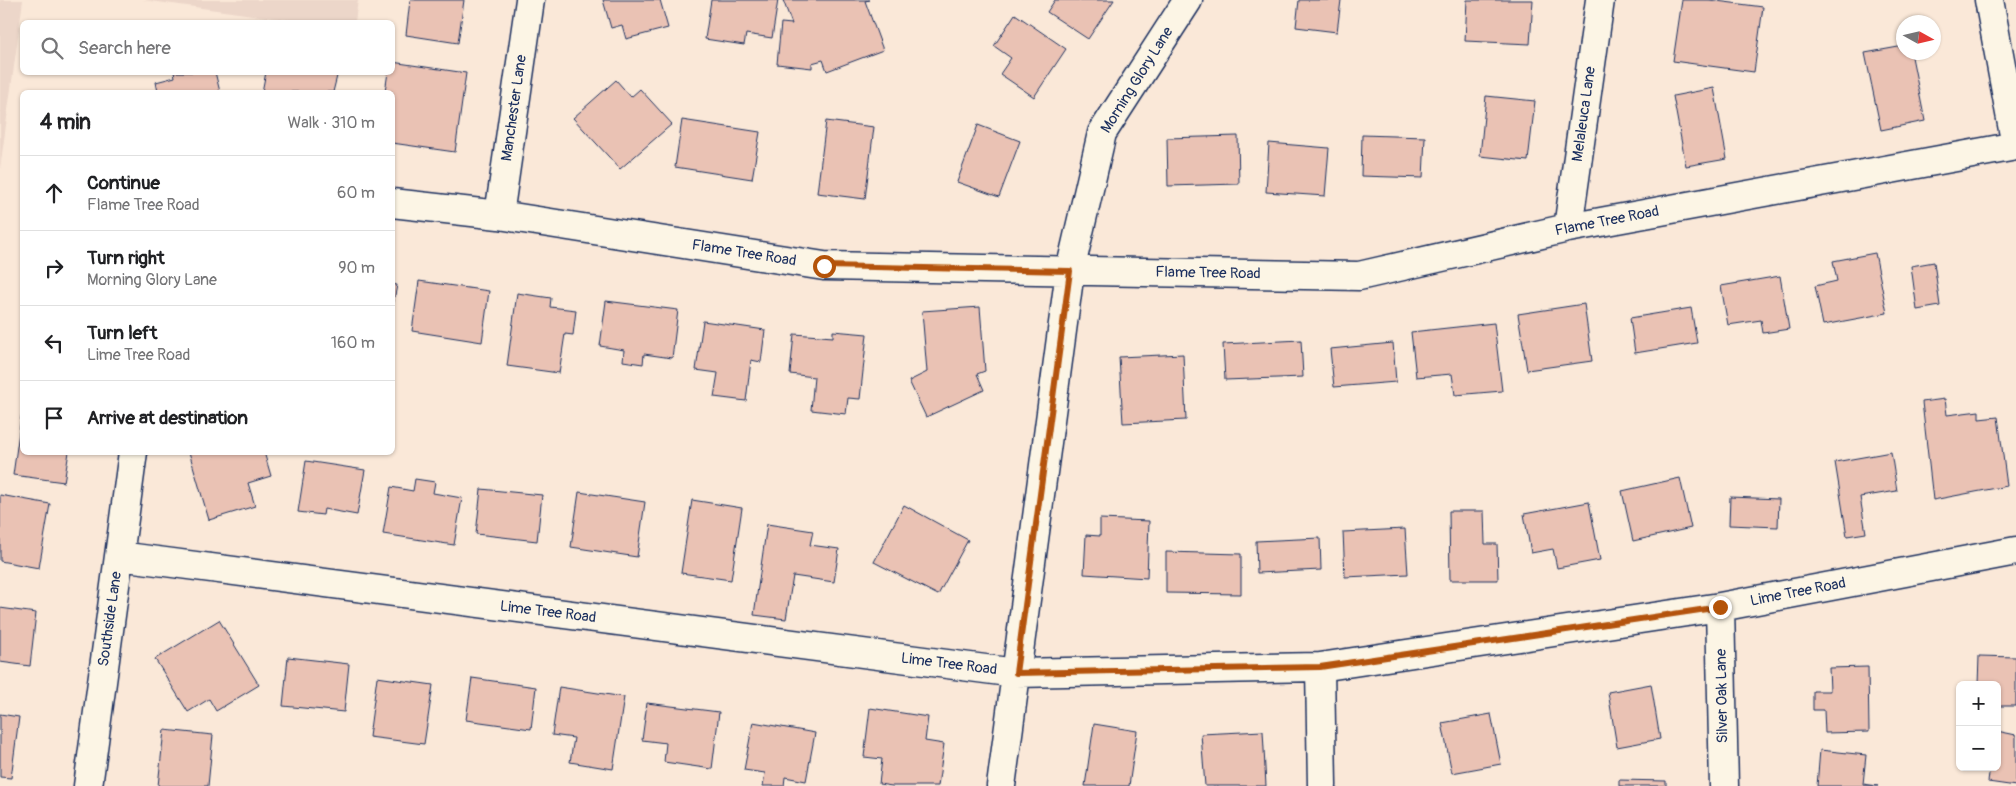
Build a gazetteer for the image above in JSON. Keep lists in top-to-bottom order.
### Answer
{
  "streets": {
    "street": [
      "Morning Glory Lane",
      "Manchester Lane",
      "Melaleuca Lane",
      "Flame Tree Road",
      "Lime Tree Road",
      "Southside Lane",
      "Silver Oak Lane"
    ]
  },
  "crossings": [
    ["Morning Glory Lane", "Flame Tree Road"],
    ["Morning Glory Lane", "Lime Tree Road"],
    ["Manchester Lane", "Flame Tree Road"],
    ["Melaleuca Lane", "Flame Tree Road"],
    ["Lime Tree Road", "Southside Lane"],
    ["Lime Tree Road", "Silver Oak Lane"]
  ],
  "north": "right",
  "page": {
    "search": "Search here",
    "heading": ["4 min", "Walk · 310 m"],
    "list": [
      ["Continue", "Flame Tree Road", "60 m"],
      ["Turn right", "Morning Glory Lane", "90 m"],
      ["Turn left", "Lime Tree Road", "160 m"],
      "Arrive at destination"
    ],
    "map_buttons": ["+", "−"]
  }
}
